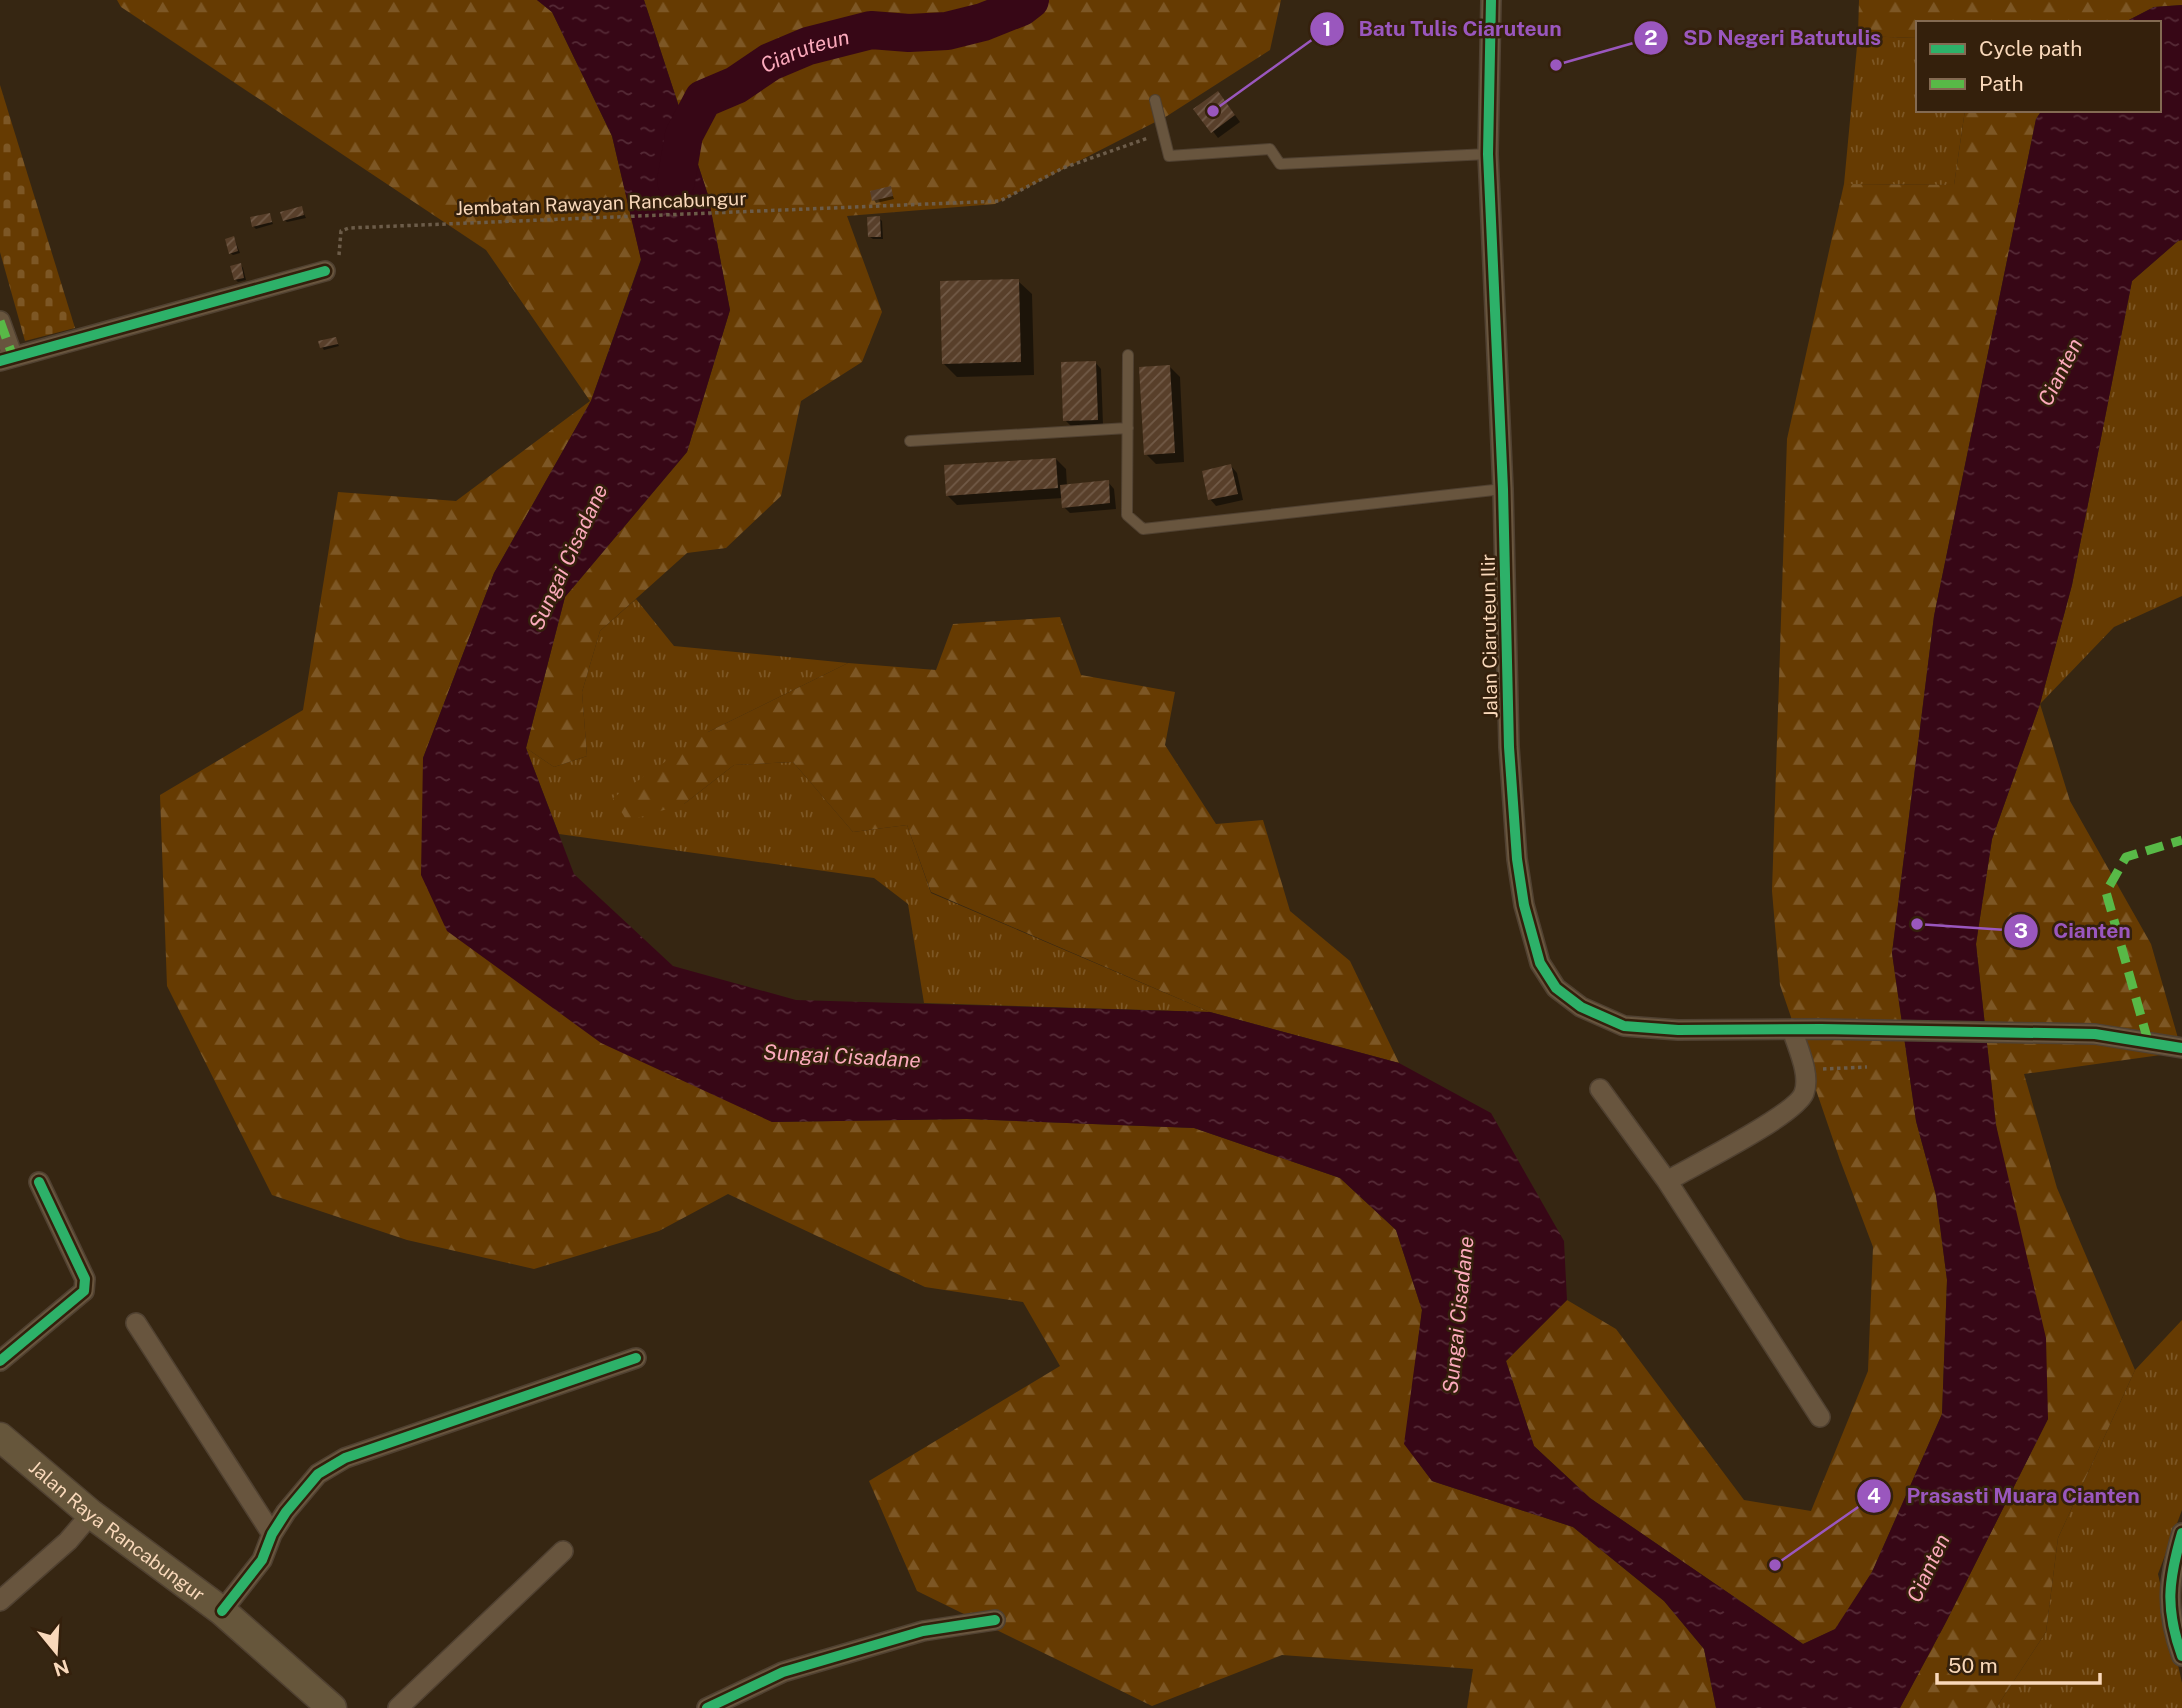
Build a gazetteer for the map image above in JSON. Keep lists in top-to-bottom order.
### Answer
{
  "streets": {
    "main road": ["Jalan Raya Rancabungur"],
    "street": ["Jalan Ciaruteun Ilir"],
    "path": ["Jembatan Rawayan Rancabungur"]
  },
  "water": ["Ciaruteun", "Cianten", "Sungai Cisadane"],
  "places": [
    "SD Negeri Batutulis",
    "Batu Tulis Ciaruteun",
    "Cianten",
    "Prasasti Muara Cianten"
  ],
  "legend": ["Cycle path", "Path"],
  "scale_bar": "50 m",
  "north": "bottom"
}
